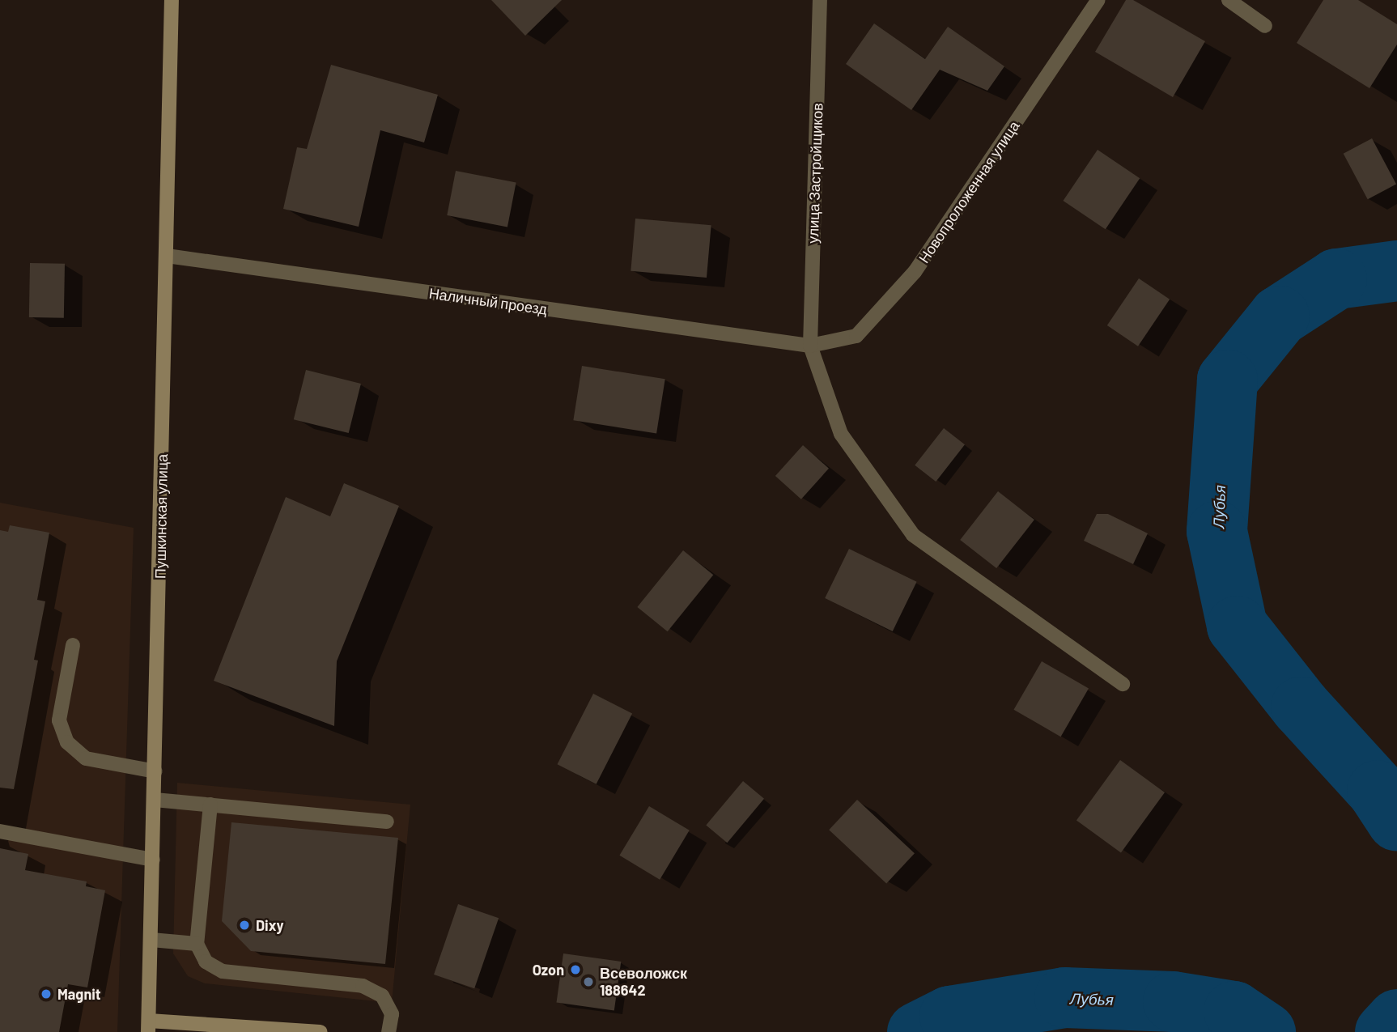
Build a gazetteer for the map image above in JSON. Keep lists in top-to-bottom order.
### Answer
{
  "streets": {
    "street": [
      "улица Застройщиков",
      "Новопроложенная улица",
      "Наличный проезд",
      "Пушкинская улица"
    ]
  },
  "crossings": [
    ["улица Застройщиков", "Новопроложенная улица"],
    ["улица Застройщиков", "Наличный проезд"],
    ["Новопроложенная улица", "Наличный проезд"],
    ["Наличный проезд", "Пушкинская улица"]
  ],
  "water": ["Лубья"],
  "places": [
    "Dixy",
    "Ozon",
    "Всеволожск 188642",
    "Magnit"
  ]
}
